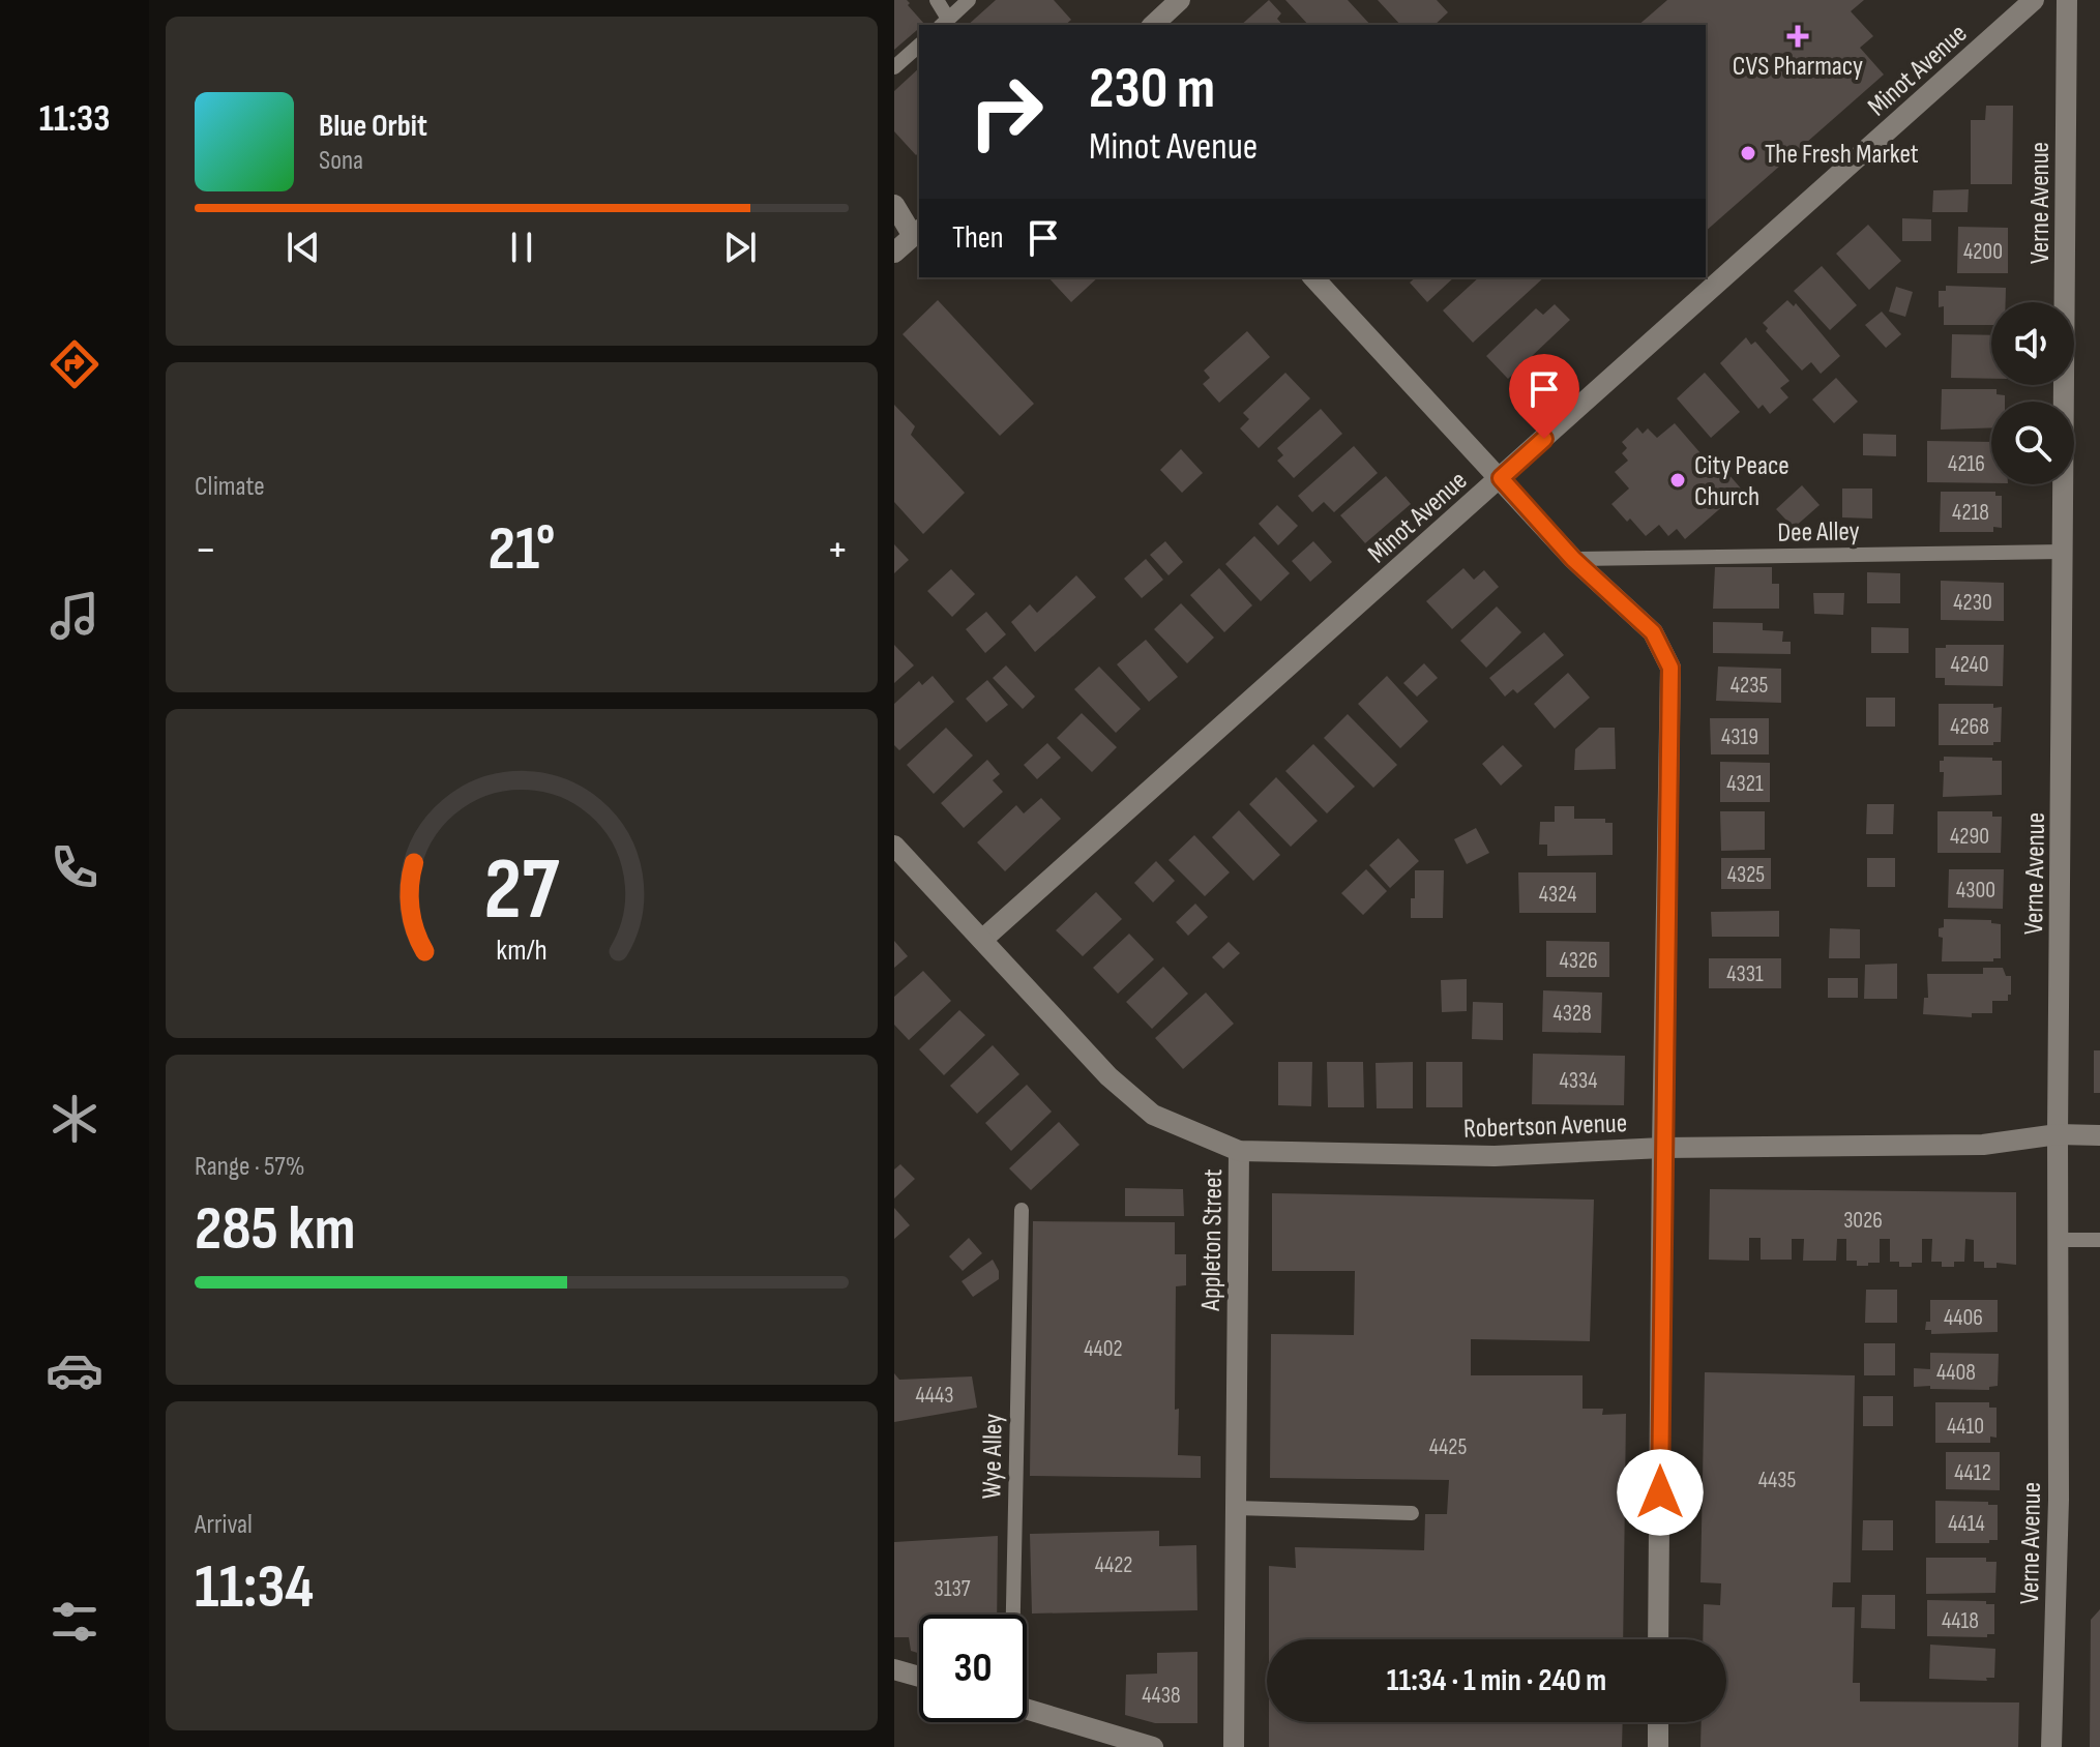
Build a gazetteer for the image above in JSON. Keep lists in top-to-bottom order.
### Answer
{
  "streets": {
    "street": [
      "Minot Avenue",
      "Verne Avenue",
      "Robertson Avenue",
      "Appleton Street"
    ],
    "lane": ["Dee Alley", "Wye Alley"]
  },
  "crossings": [
    ["Minot Avenue", "Appleton Street"],
    ["Verne Avenue", "Dee Alley"],
    ["Verne Avenue", "Robertson Avenue"],
    ["Robertson Avenue", "Appleton Street"]
  ],
  "places": {
    "health": ["CVS Pharmacy"],
    "other": ["The Fresh Market", "City Peace Church"]
  },
  "house_numbers": [
    "4200",
    "4216",
    "4218",
    "4230",
    "4240",
    "4235",
    "4268",
    "4319",
    "4321",
    "4290",
    "4325",
    "4300",
    "4324",
    "4326",
    "4331",
    "4328",
    "4334",
    "3026",
    "4406",
    "4402",
    "4408",
    "4443",
    "4410",
    "4425",
    "4412",
    "4435",
    "4414",
    "4422",
    "3137",
    "4418",
    "4438"
  ],
  "page": {
    "tabs": "11:33",
    "turn": ["230 m", "Minot Avenue"],
    "song": ["Blue Orbit", "Sona"],
    "then": "Then",
    "tile": [
      "Climate",
      ["Range · 57%", "285 km"],
      ["Arrival", "11:34"]
    ],
    "heat": ["−", "21°", "+"],
    "limit": "30",
    "trip": "11:34 · 1 min · 240 m",
    "gauge": ["27", "km/h"]
  }
}
